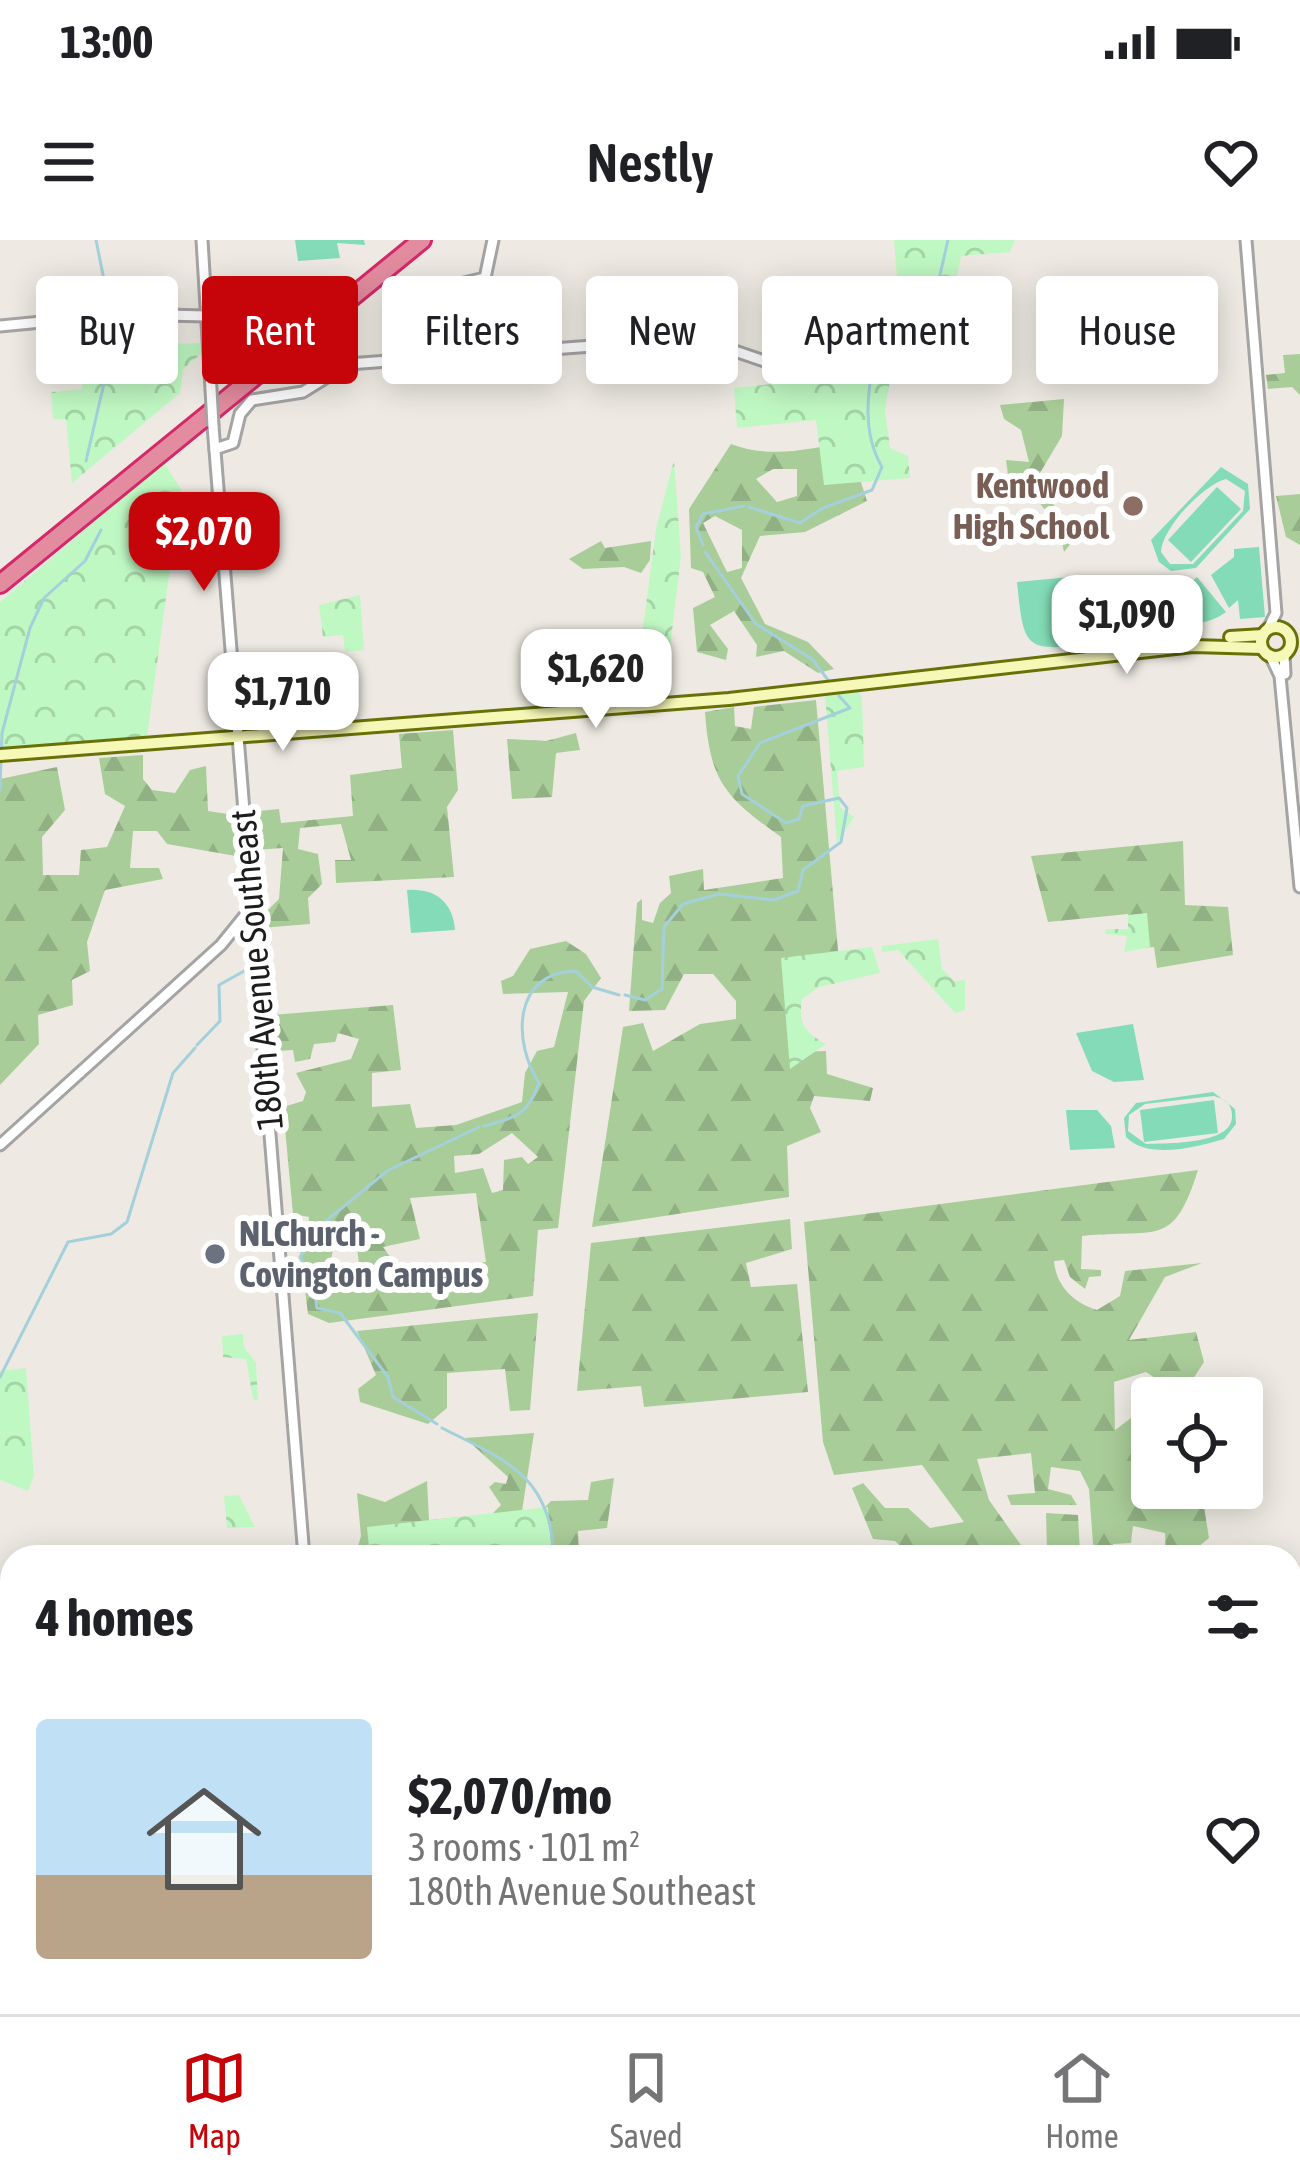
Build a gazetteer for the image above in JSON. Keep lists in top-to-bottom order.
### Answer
{
  "streets": {
    "street": ["180th Avenue Southeast"]
  },
  "places": ["Kentwood High School", "NLChurch - Covington Campus"],
  "page": {
    "status": "13:00",
    "header": "Nestly",
    "chip": [
      "Buy",
      "Rent",
      "Filters",
      "New",
      "Apartment",
      "House"
    ],
    "price": [
      "$2,070",
      "$1,090",
      "$1,620",
      "$1,710"
    ],
    "heading": "4 homes",
    "list": [
      {
        "name": "$2,070/mo",
        "note": "3 rooms · 101 m² · 180th Avenue Southeast"
      }
    ],
    "tabs": ["Map", "Saved", "Home"]
  }
}
